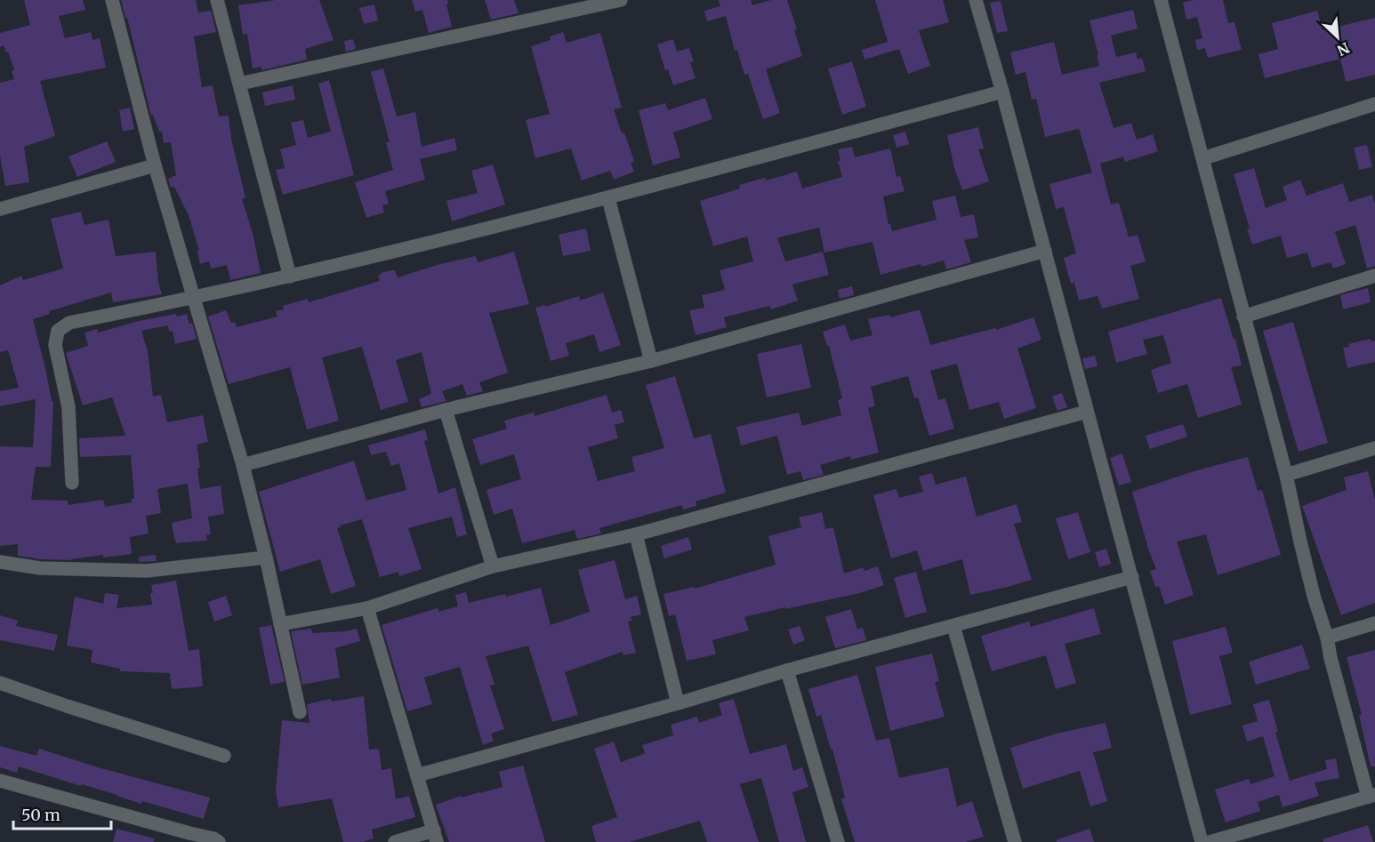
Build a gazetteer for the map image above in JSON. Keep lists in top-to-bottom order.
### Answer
{
  "scale_bar": "50 m",
  "north": "bottom right"
}
